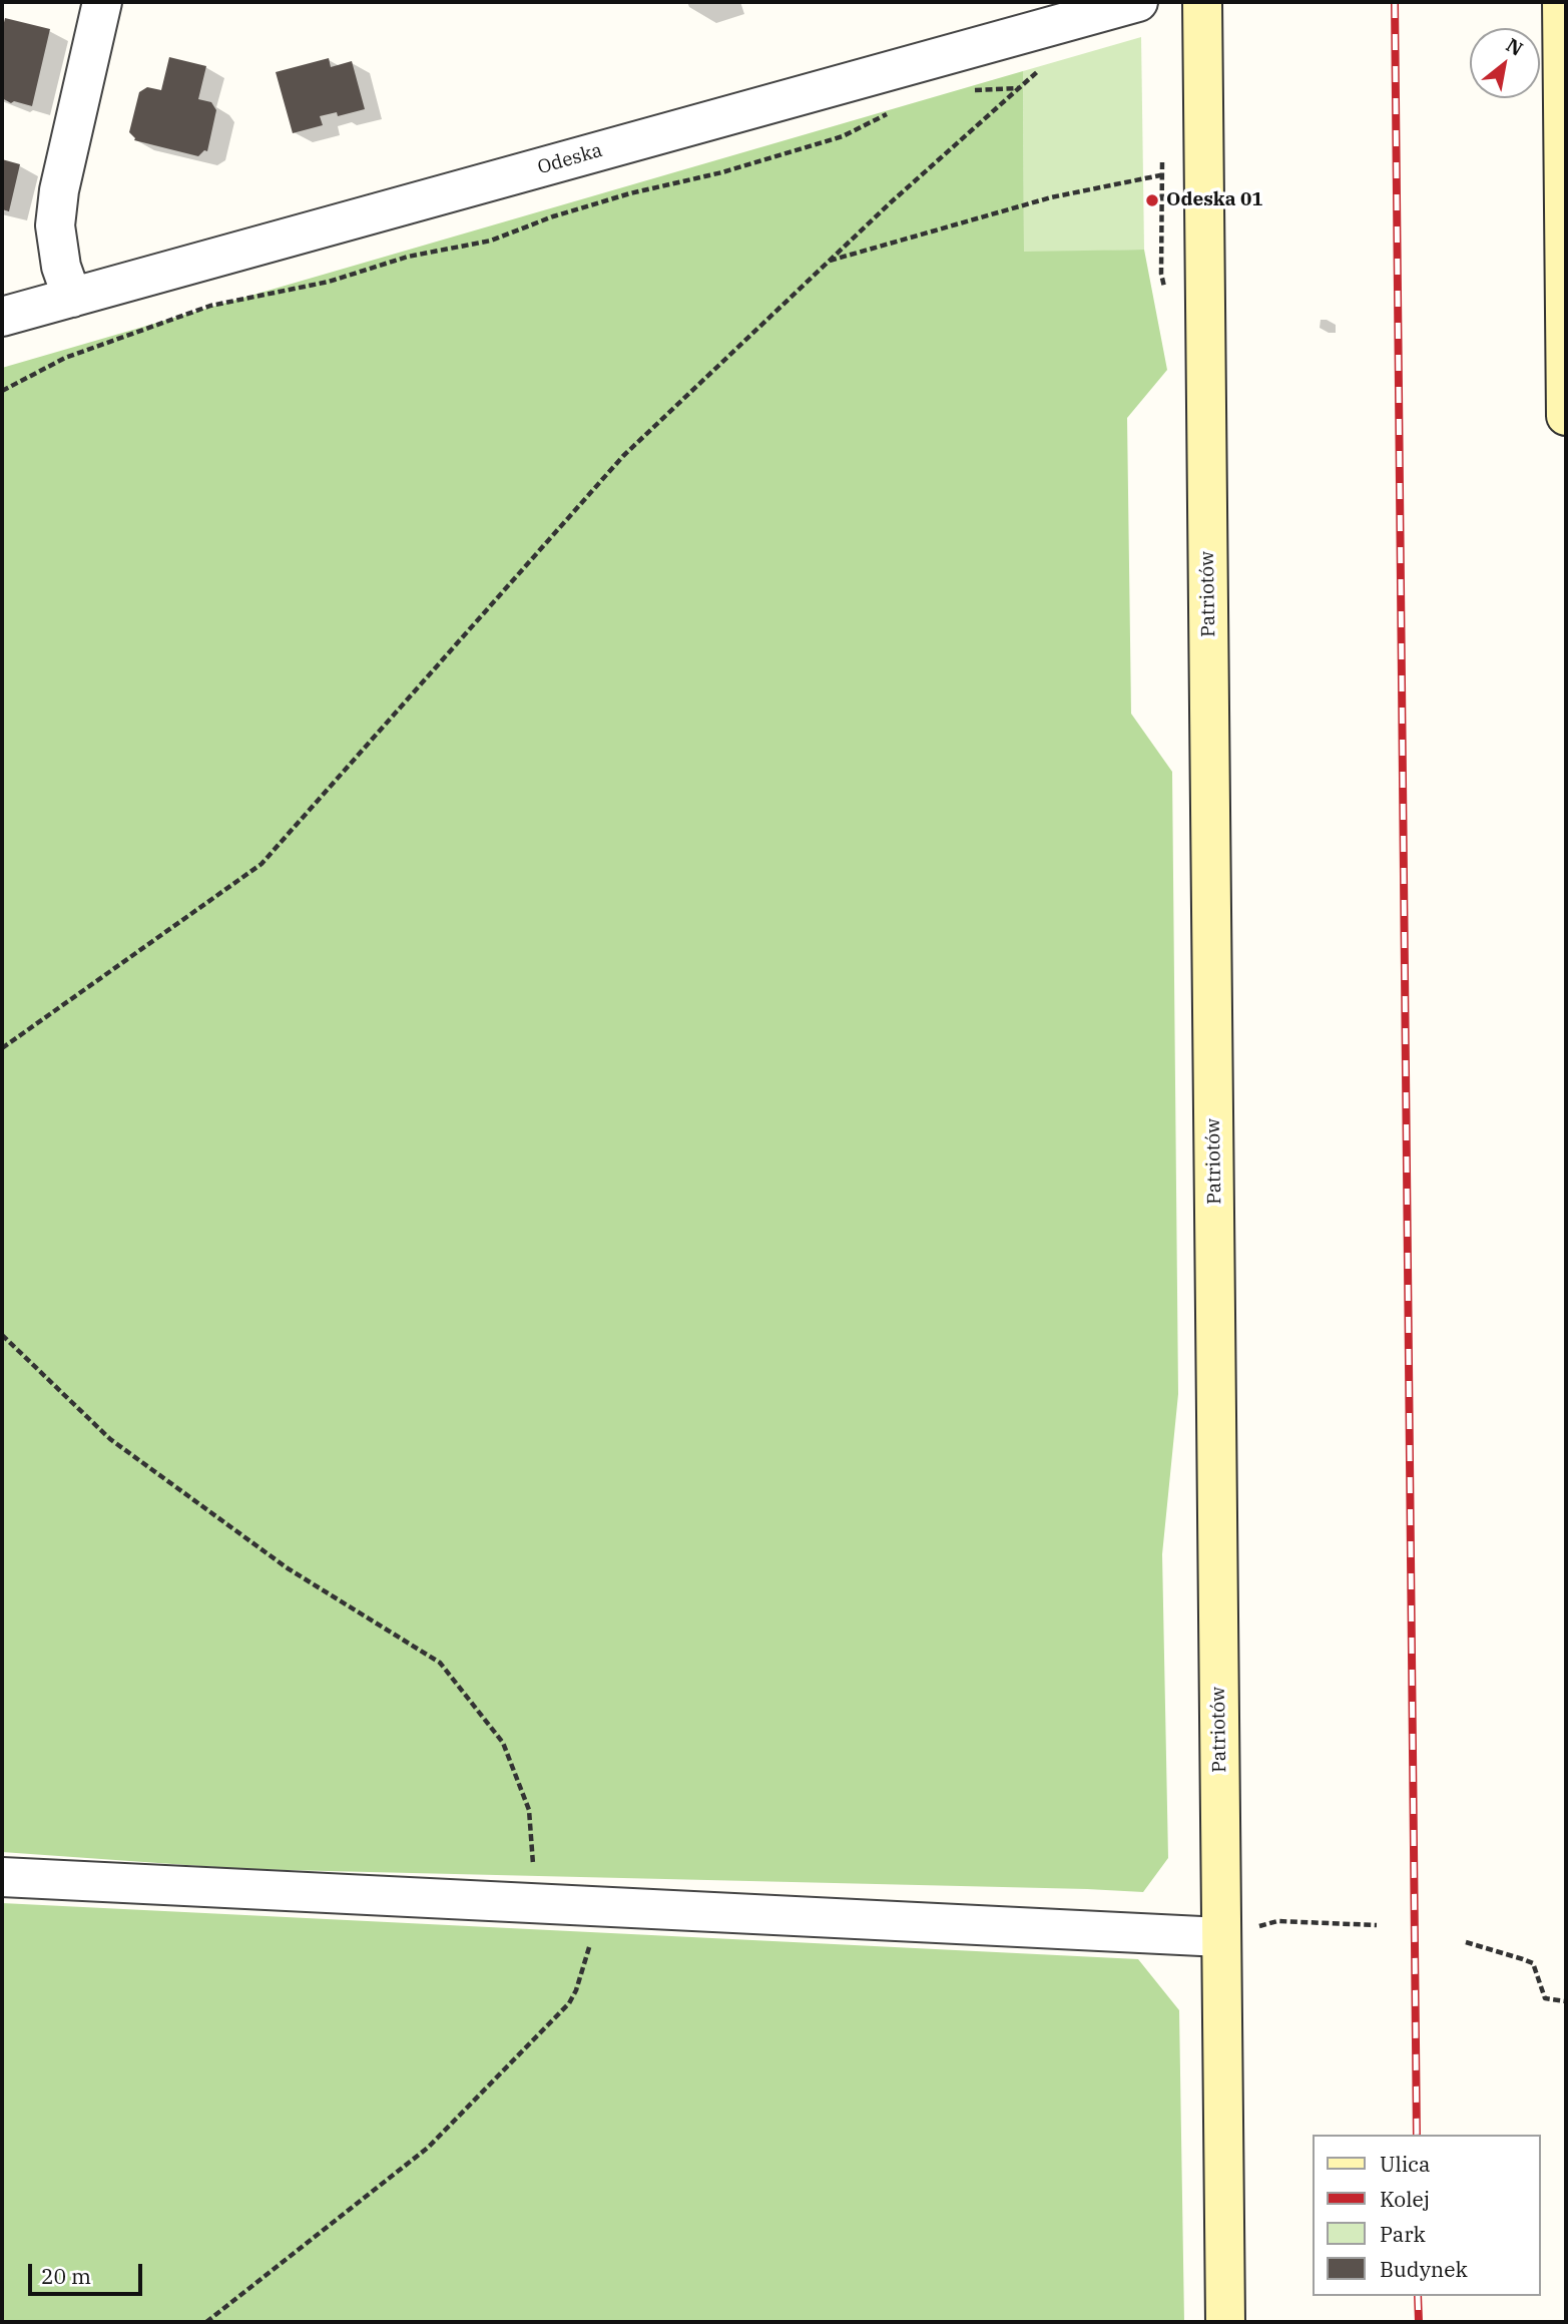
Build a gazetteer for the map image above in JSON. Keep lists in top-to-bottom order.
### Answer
{
  "streets": {
    "main road": ["Patriotów"],
    "street": ["Odeska"]
  },
  "places": ["Odeska 01"],
  "legend": [
    "Ulica",
    "Kolej",
    "Park",
    "Budynek"
  ],
  "scale_bar": "20 m",
  "north": "top right"
}
